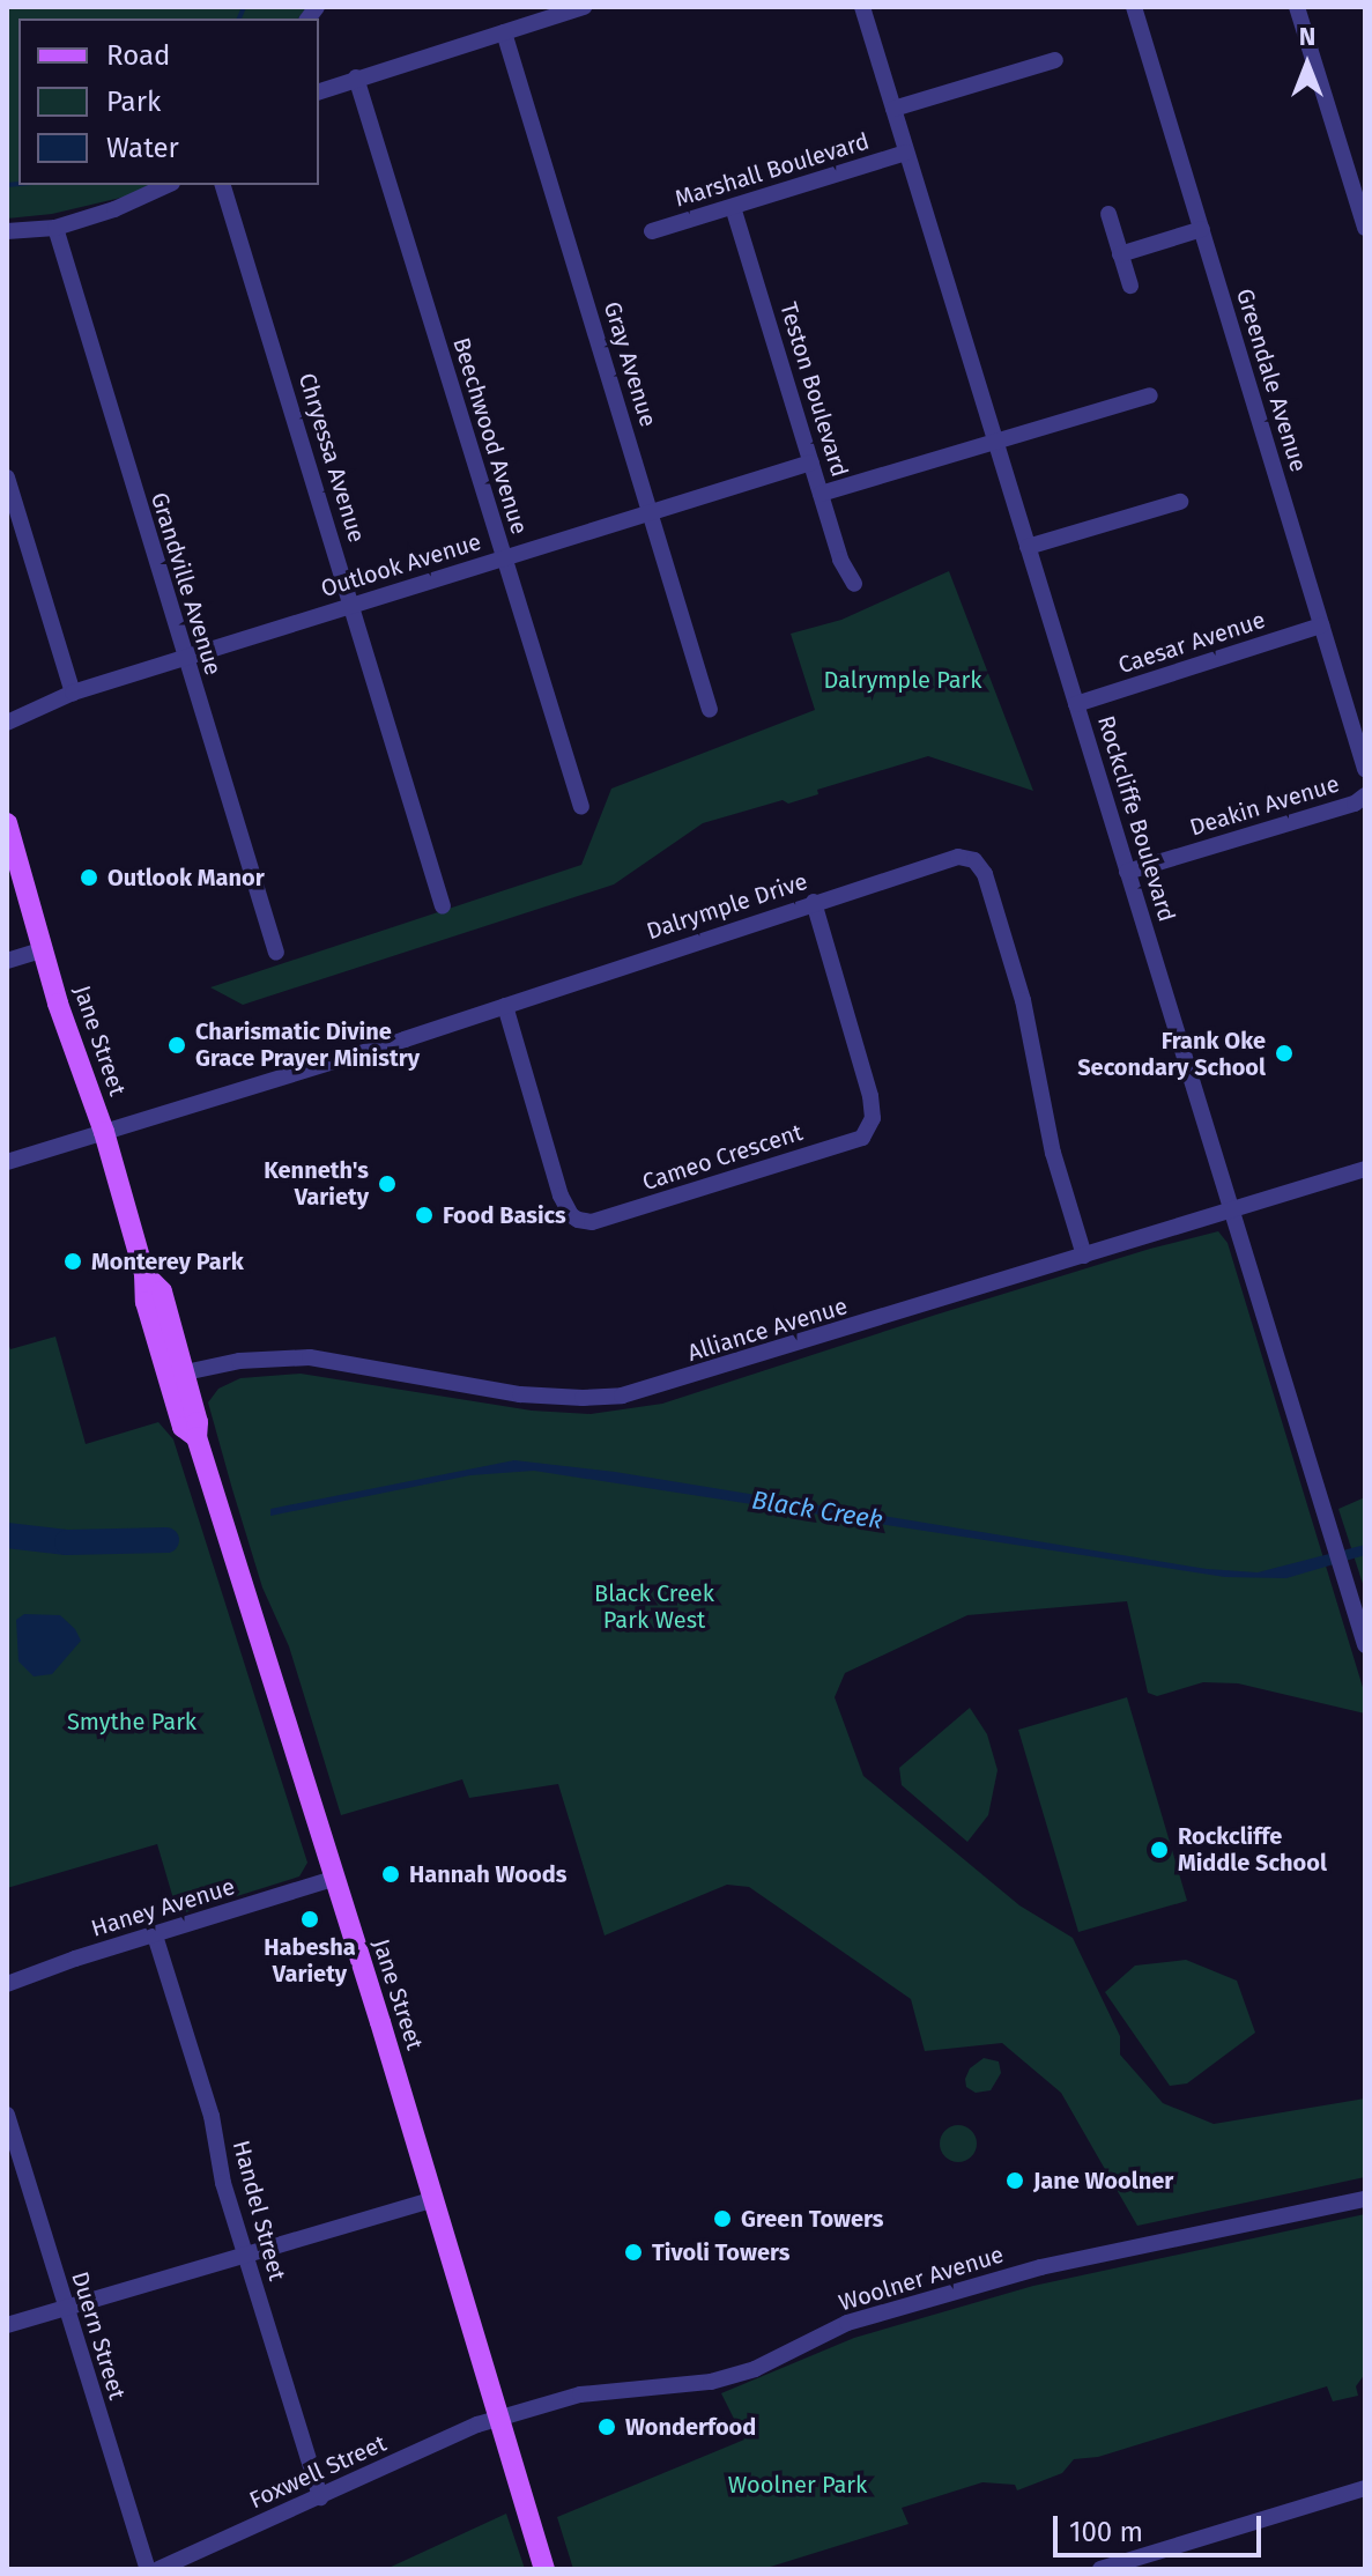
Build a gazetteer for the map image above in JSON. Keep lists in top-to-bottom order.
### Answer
{
  "streets": {
    "main road": ["Jane Street"],
    "street": [
      "Marshall Boulevard",
      "Gray Avenue",
      "Greendale Avenue",
      "Teston Boulevard",
      "Beechwood Avenue",
      "Chryessa Avenue",
      "Outlook Avenue",
      "Grandville Avenue",
      "Caesar Avenue",
      "Deakin Avenue",
      "Rockcliffe Boulevard",
      "Dalrymple Drive",
      "Cameo Crescent",
      "Alliance Avenue",
      "Haney Avenue",
      "Handel Street",
      "Woolner Avenue",
      "Duern Street",
      "Foxwell Street"
    ]
  },
  "crossings": [
    ["Marshall Boulevard", "Teston Boulevard"],
    ["Marshall Boulevard", "Rockcliffe Boulevard"],
    ["Gray Avenue", "Outlook Avenue"],
    ["Greendale Avenue", "Caesar Avenue"],
    ["Teston Boulevard", "Outlook Avenue"],
    ["Beechwood Avenue", "Outlook Avenue"],
    ["Chryessa Avenue", "Outlook Avenue"],
    ["Outlook Avenue", "Grandville Avenue"],
    ["Caesar Avenue", "Rockcliffe Boulevard"],
    ["Deakin Avenue", "Rockcliffe Boulevard"],
    ["Rockcliffe Boulevard", "Alliance Avenue"],
    ["Dalrymple Drive", "Jane Street"],
    ["Dalrymple Drive", "Cameo Crescent"],
    ["Dalrymple Drive", "Alliance Avenue"],
    ["Jane Street", "Alliance Avenue"],
    ["Jane Street", "Haney Avenue"],
    ["Jane Street", "Woolner Avenue"],
    ["Jane Street", "Foxwell Street"],
    ["Haney Avenue", "Handel Street"],
    ["Handel Street", "Foxwell Street"],
    ["Woolner Avenue", "Foxwell Street"]
  ],
  "water": ["Black Creek"],
  "parks": [
    "Dalrymple Park",
    "Black Creek Park West",
    "Smythe Park",
    "Woolner Park"
  ],
  "places": [
    "Outlook Manor",
    "Charismatic Divine Grace Prayer Ministry",
    "Frank Oke Secondary School",
    "Kenneth's Variety",
    "Food Basics",
    "Monterey Park",
    "Rockcliffe Middle School",
    "Hannah Woods",
    "Habesha Variety",
    "Jane Woolner",
    "Green Towers",
    "Tivoli Towers",
    "Wonderfood"
  ],
  "legend": ["Road", "Park", "Water"],
  "scale_bar": "100 m",
  "north": "top"
}
